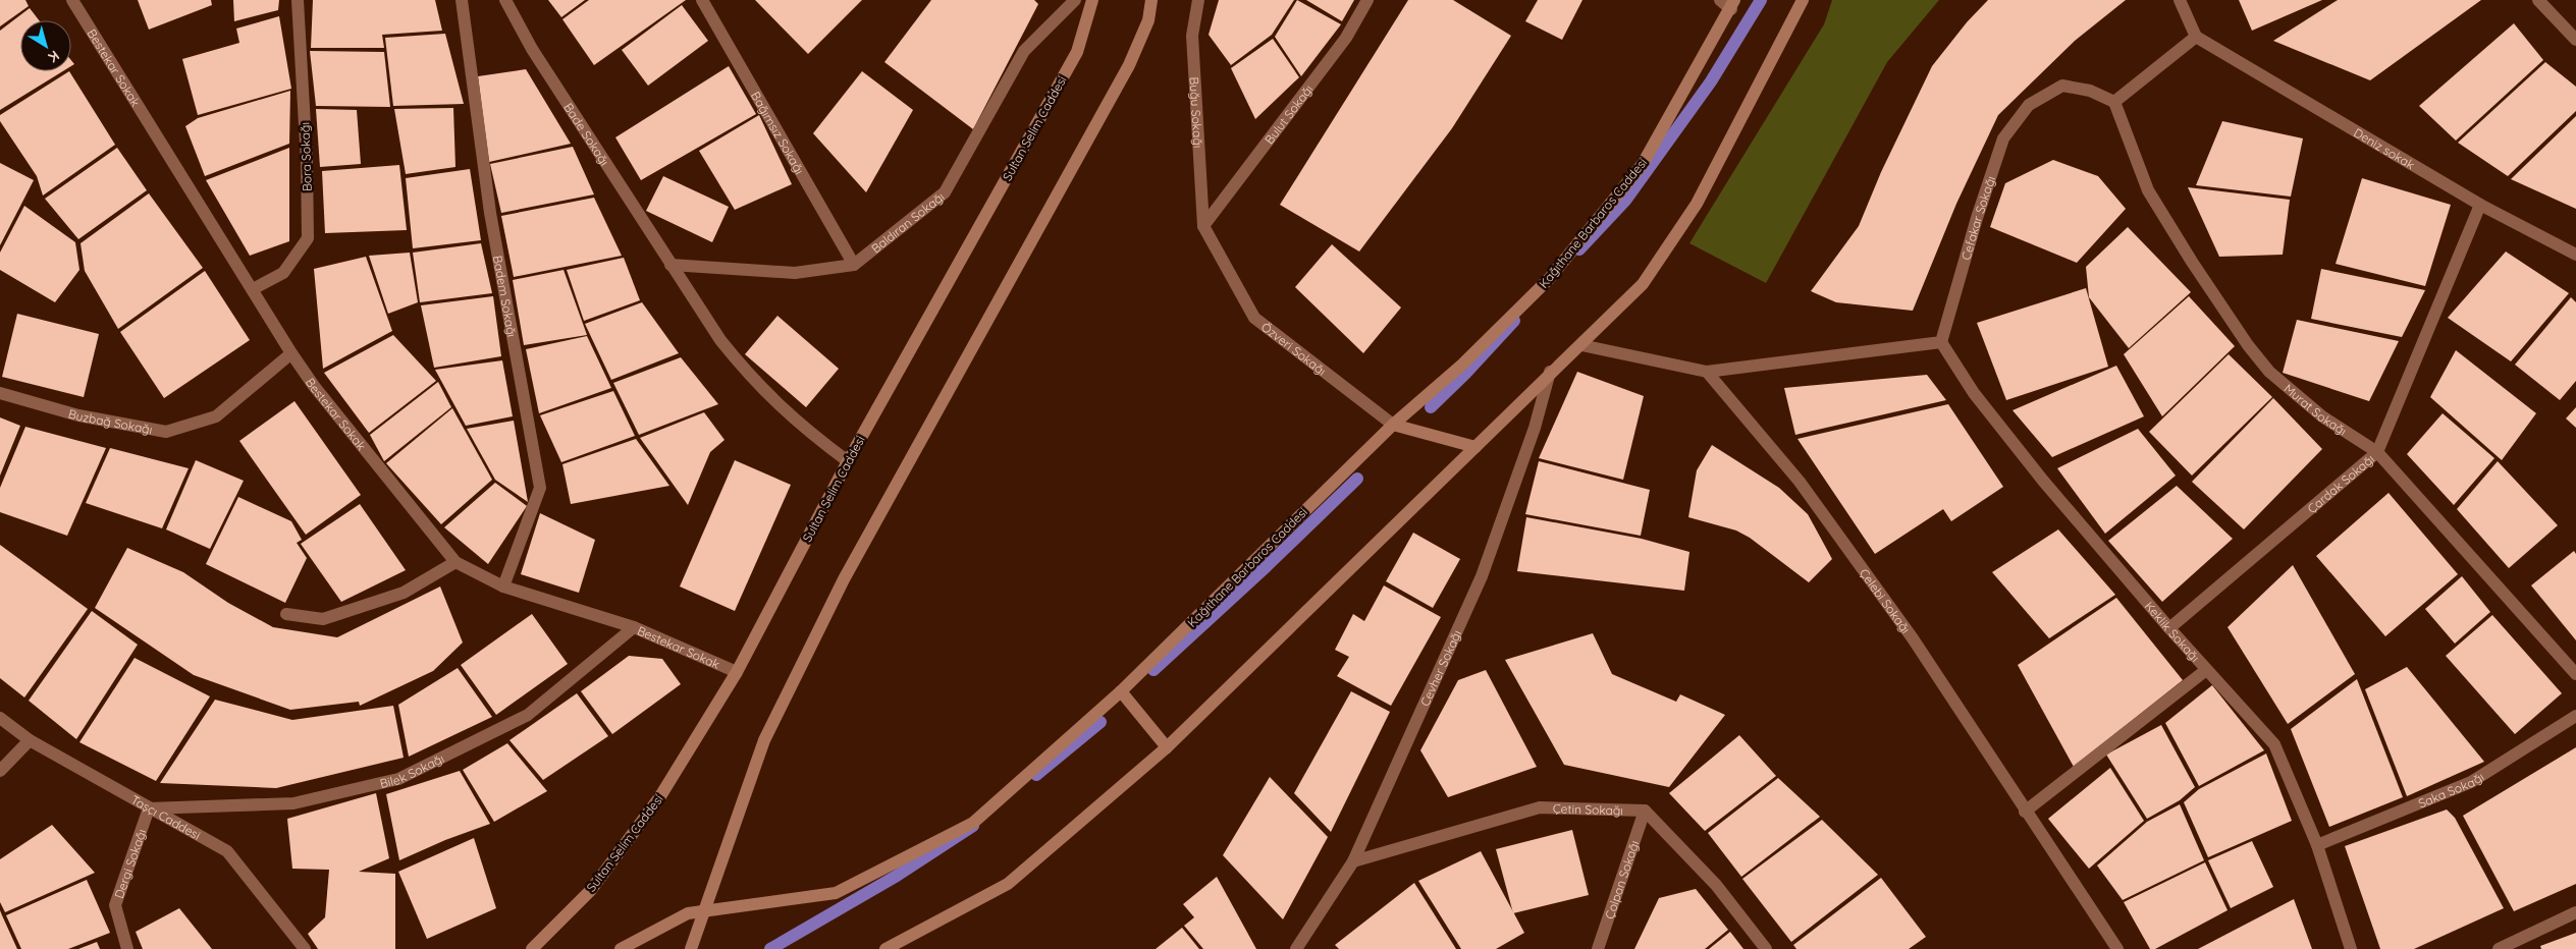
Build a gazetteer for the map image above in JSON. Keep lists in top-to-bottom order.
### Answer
{
  "streets": {
    "main road": ["Sultan Selim Caddesi", "Kağıthane Barbaros Caddesi"],
    "street": [
      "Bestekar Sokak",
      "Buğu Sokağı",
      "Bulut Sokağı",
      "Bağımsız Sokağı",
      "Bade Sokağı",
      "Deniz sokak",
      "Bora Sokağı",
      "Cefakar Sokağı",
      "Baldıran Sokağı",
      "Badem Sokağı",
      "Özveri Sokağı",
      "Murat Sokağı",
      "Buzbağ Sokağı",
      "Çardak Sokağı",
      "Çelebi Sokağı",
      "Keklik Sokağı",
      "Cevher Sokağı",
      "Bilek Sokağı",
      "Saka Sokağı",
      "Çetin Sokağı",
      "Taşçı Caddesi",
      "Dergi Sokağı",
      "Çolpan Sokağı"
    ]
  },
  "crossings": [
    ["Bestekar Sokak", "Sultan Selim Caddesi"],
    ["Bestekar Sokak", "Bora Sokağı"],
    ["Bestekar Sokak", "Badem Sokağı"],
    ["Bestekar Sokak", "Buzbağ Sokağı"],
    ["Bestekar Sokak", "Bilek Sokağı"],
    ["Buğu Sokağı", "Bulut Sokağı"],
    ["Buğu Sokağı", "Özveri Sokağı"],
    ["Bulut Sokağı", "Özveri Sokağı"],
    ["Sultan Selim Caddesi", "Bade Sokağı"],
    ["Bağımsız Sokağı", "Baldıran Sokağı"],
    ["Deniz sokak", "Çardak Sokağı"],
    ["Cefakar Sokağı", "Murat Sokağı"],
    ["Cefakar Sokağı", "Keklik Sokağı"],
    ["Kağıthane Barbaros Caddesi", "Özveri Sokağı"],
    ["Murat Sokağı", "Çardak Sokağı"],
    ["Çardak Sokağı", "Keklik Sokağı"],
    ["Keklik Sokağı", "Saka Sokağı"],
    ["Cevher Sokağı", "Çetin Sokağı"],
    ["Bilek Sokağı", "Taşçı Caddesi"],
    ["Bilek Sokağı", "Dergi Sokağı"],
    ["Çetin Sokağı", "Çolpan Sokağı"],
    ["Taşçı Caddesi", "Dergi Sokağı"]
  ],
  "north": "bottom right"
}
